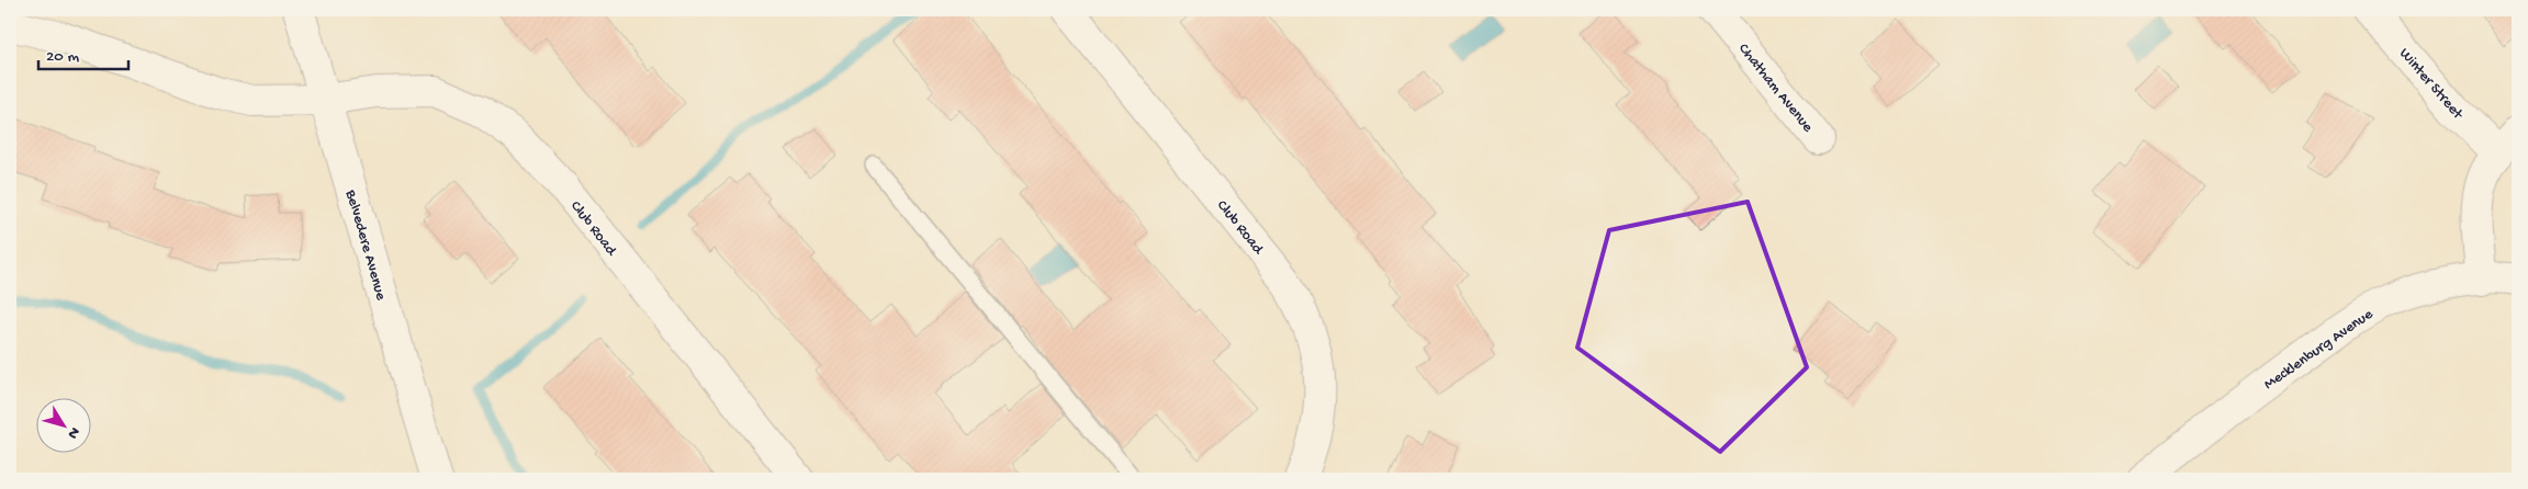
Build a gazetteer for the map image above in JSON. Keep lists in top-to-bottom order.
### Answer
{
  "streets": {
    "street": [
      "Winter Street",
      "Chatham Avenue",
      "Club Road",
      "Belvedere Avenue",
      "Mecklenburg Avenue"
    ]
  },
  "crossings": [
    ["Club Road", "Belvedere Avenue"]
  ],
  "scale_bar": "20 m",
  "north": "bottom right"
}
